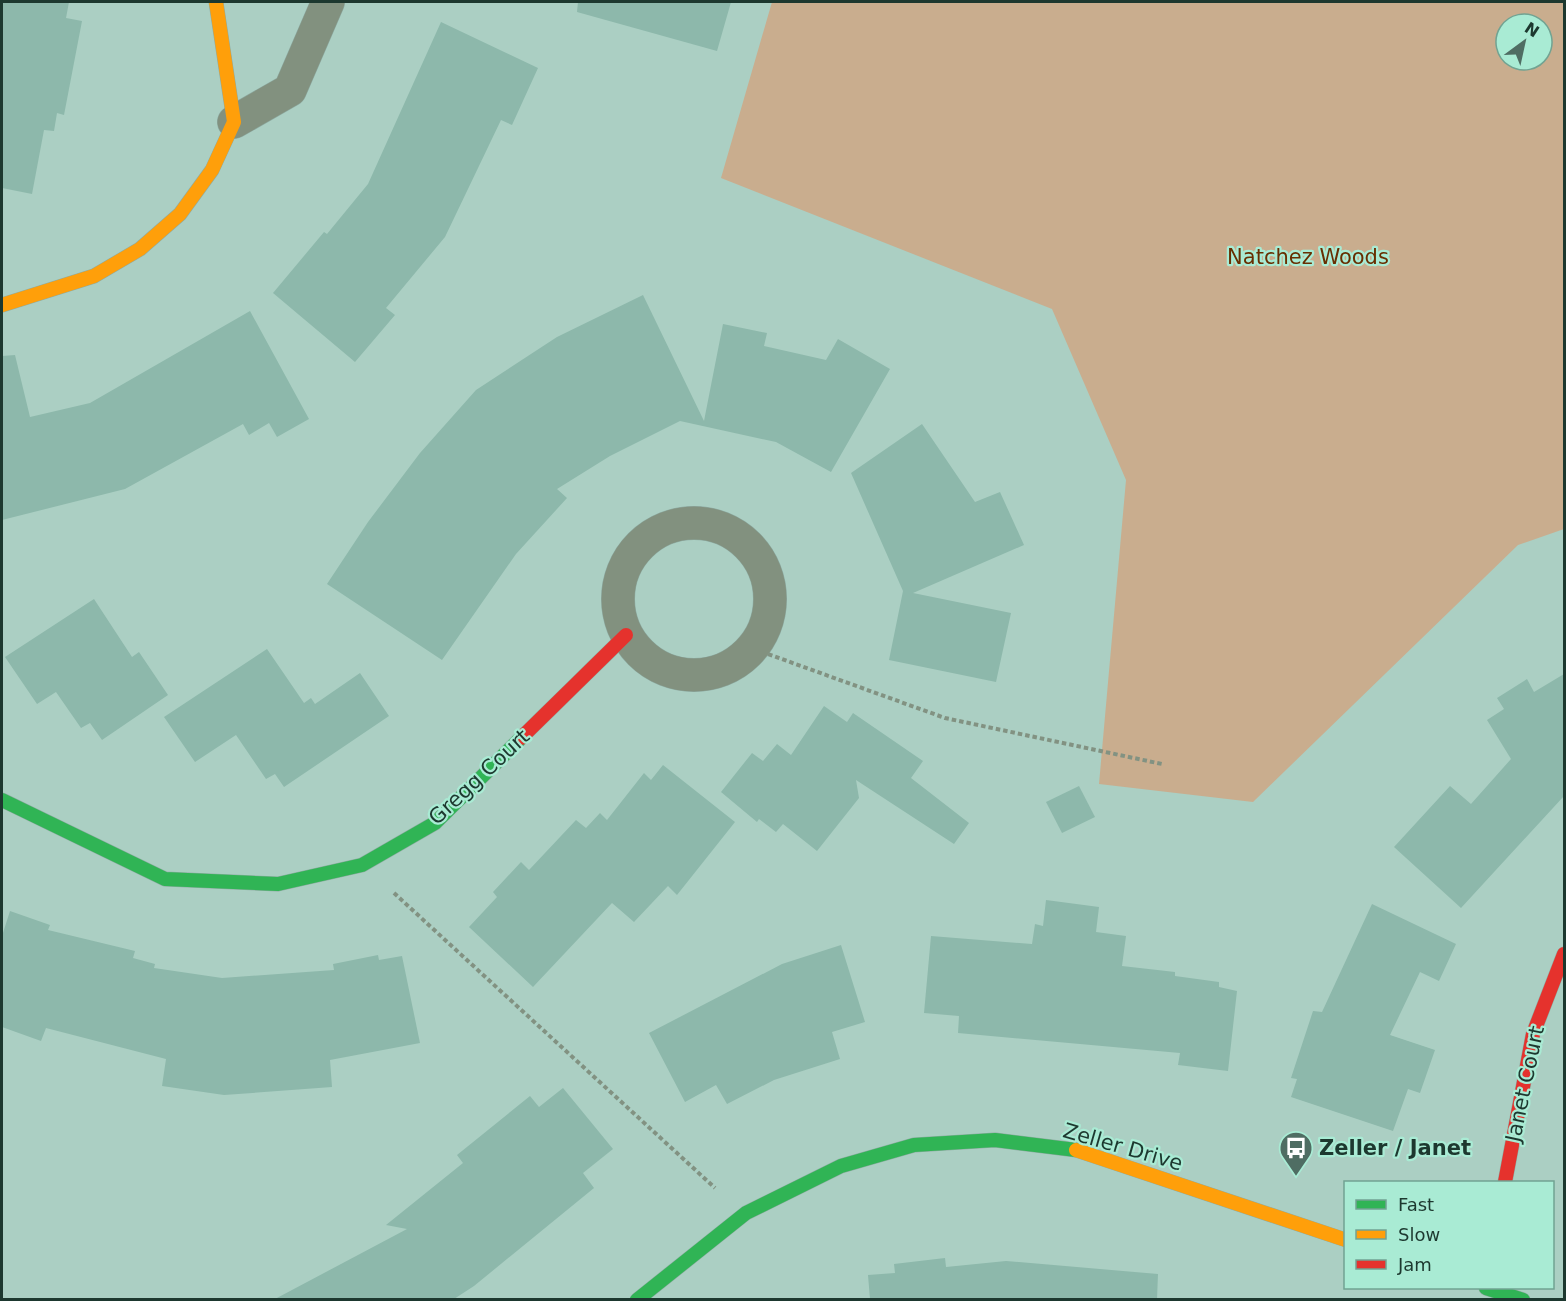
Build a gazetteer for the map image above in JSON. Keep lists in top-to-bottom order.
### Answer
{
  "streets": {
    "street": ["Gregg Court", "Janet Court", "Zeller Drive"]
  },
  "parks": ["Natchez Woods"],
  "places": {
    "bus stop": ["Zeller / Janet"]
  },
  "legend": ["Fast", "Slow", "Jam"],
  "north": "top right"
}
